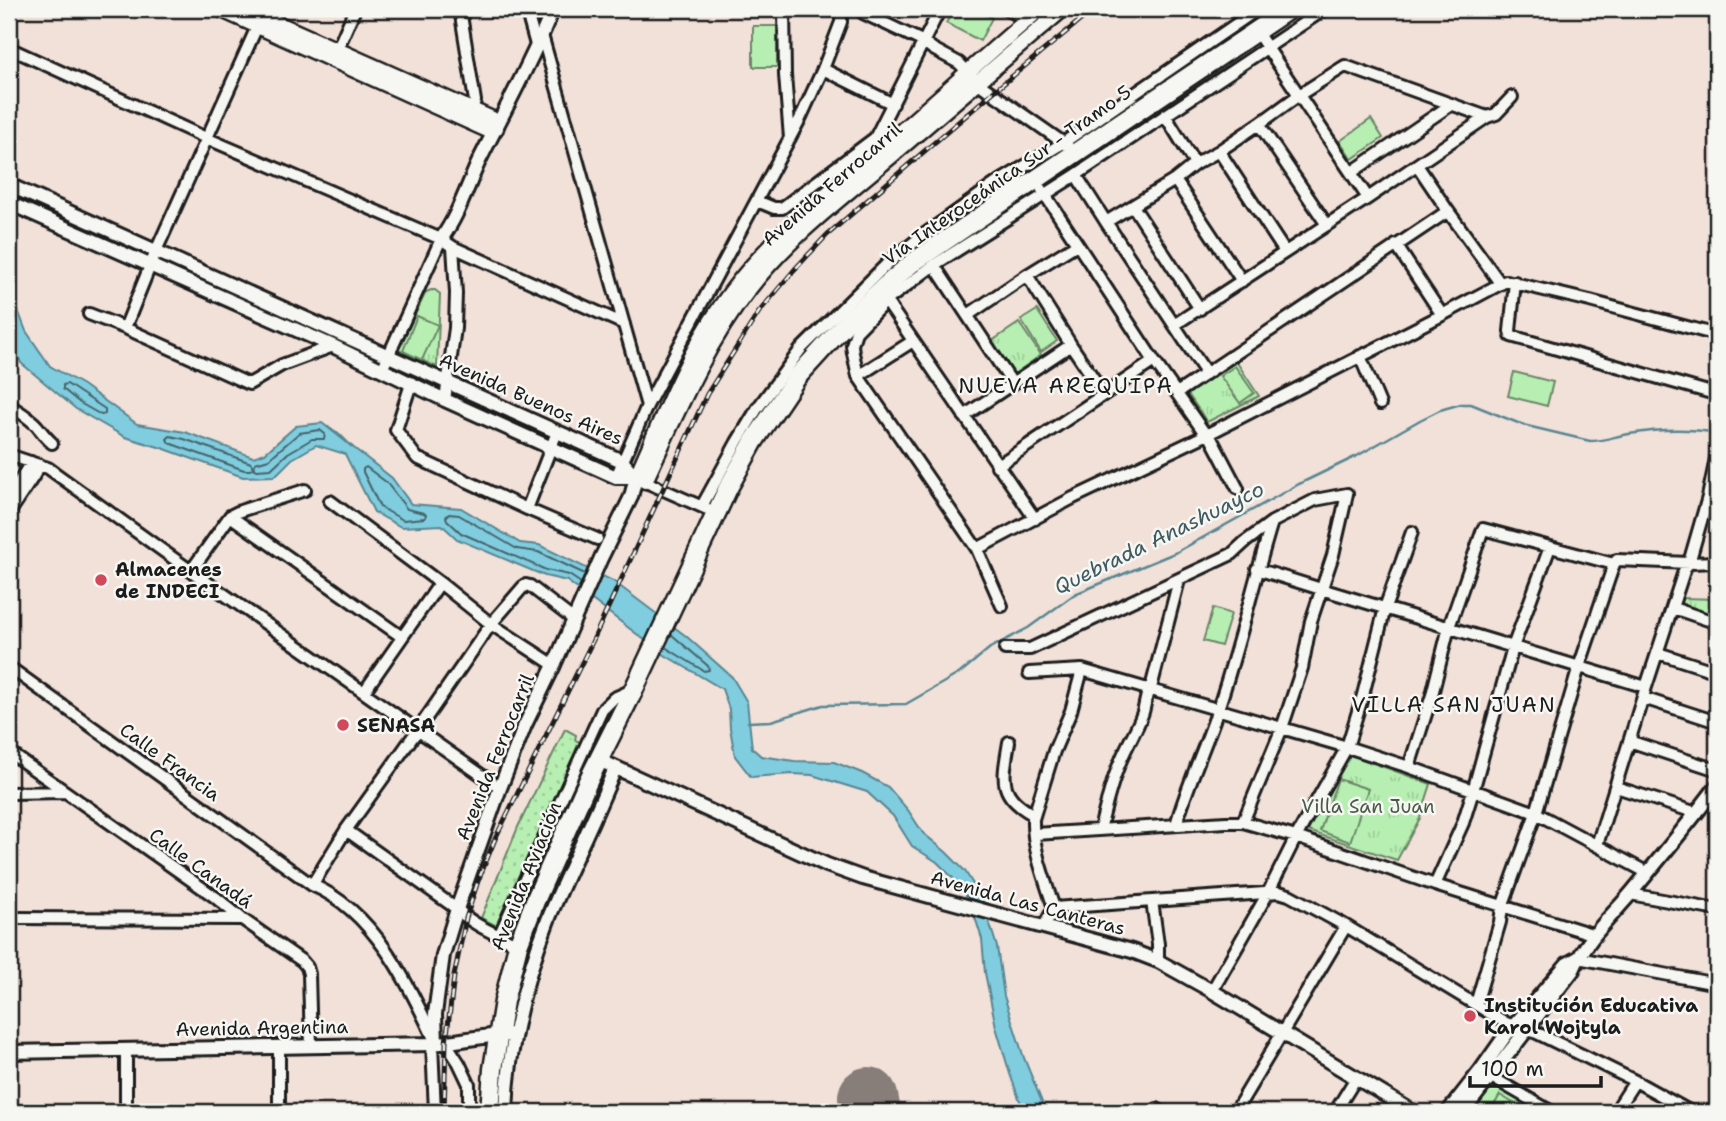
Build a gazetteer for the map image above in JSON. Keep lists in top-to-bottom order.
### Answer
{
  "streets": {
    "highway": ["Vía Interoceánica Sur - Tramo 5", "Avenida Aviación"],
    "main road": ["Avenida Ferrocarril"],
    "street": [
      "Avenida Buenos Aires",
      "Calle Francia",
      "Calle Canadá",
      "Avenida Las Canteras",
      "Avenida Argentina"
    ]
  },
  "crossings": [
    ["Vía Interoceánica Sur - Tramo 5", "Avenida Aviación"],
    ["Avenida Ferrocarril", "Avenida Buenos Aires"],
    ["Avenida Ferrocarril", "Calle Francia"],
    ["Avenida Ferrocarril", "Avenida Argentina"],
    ["Calle Francia", "Avenida Argentina"],
    ["Calle Canadá", "Avenida Argentina"],
    ["Avenida Aviación", "Avenida Las Canteras"],
    ["Avenida Aviación", "Avenida Argentina"]
  ],
  "districts": ["NUEVA AREQUIPA", "VILLA SAN JUAN"],
  "water": ["Quebrada Anashuayco"],
  "parks": ["Villa San Juan"],
  "places": ["Almacenes de INDECI", "SENASA", "Institución Educativa Karol Wojtyla"],
  "scale_bar": "100 m"
}
